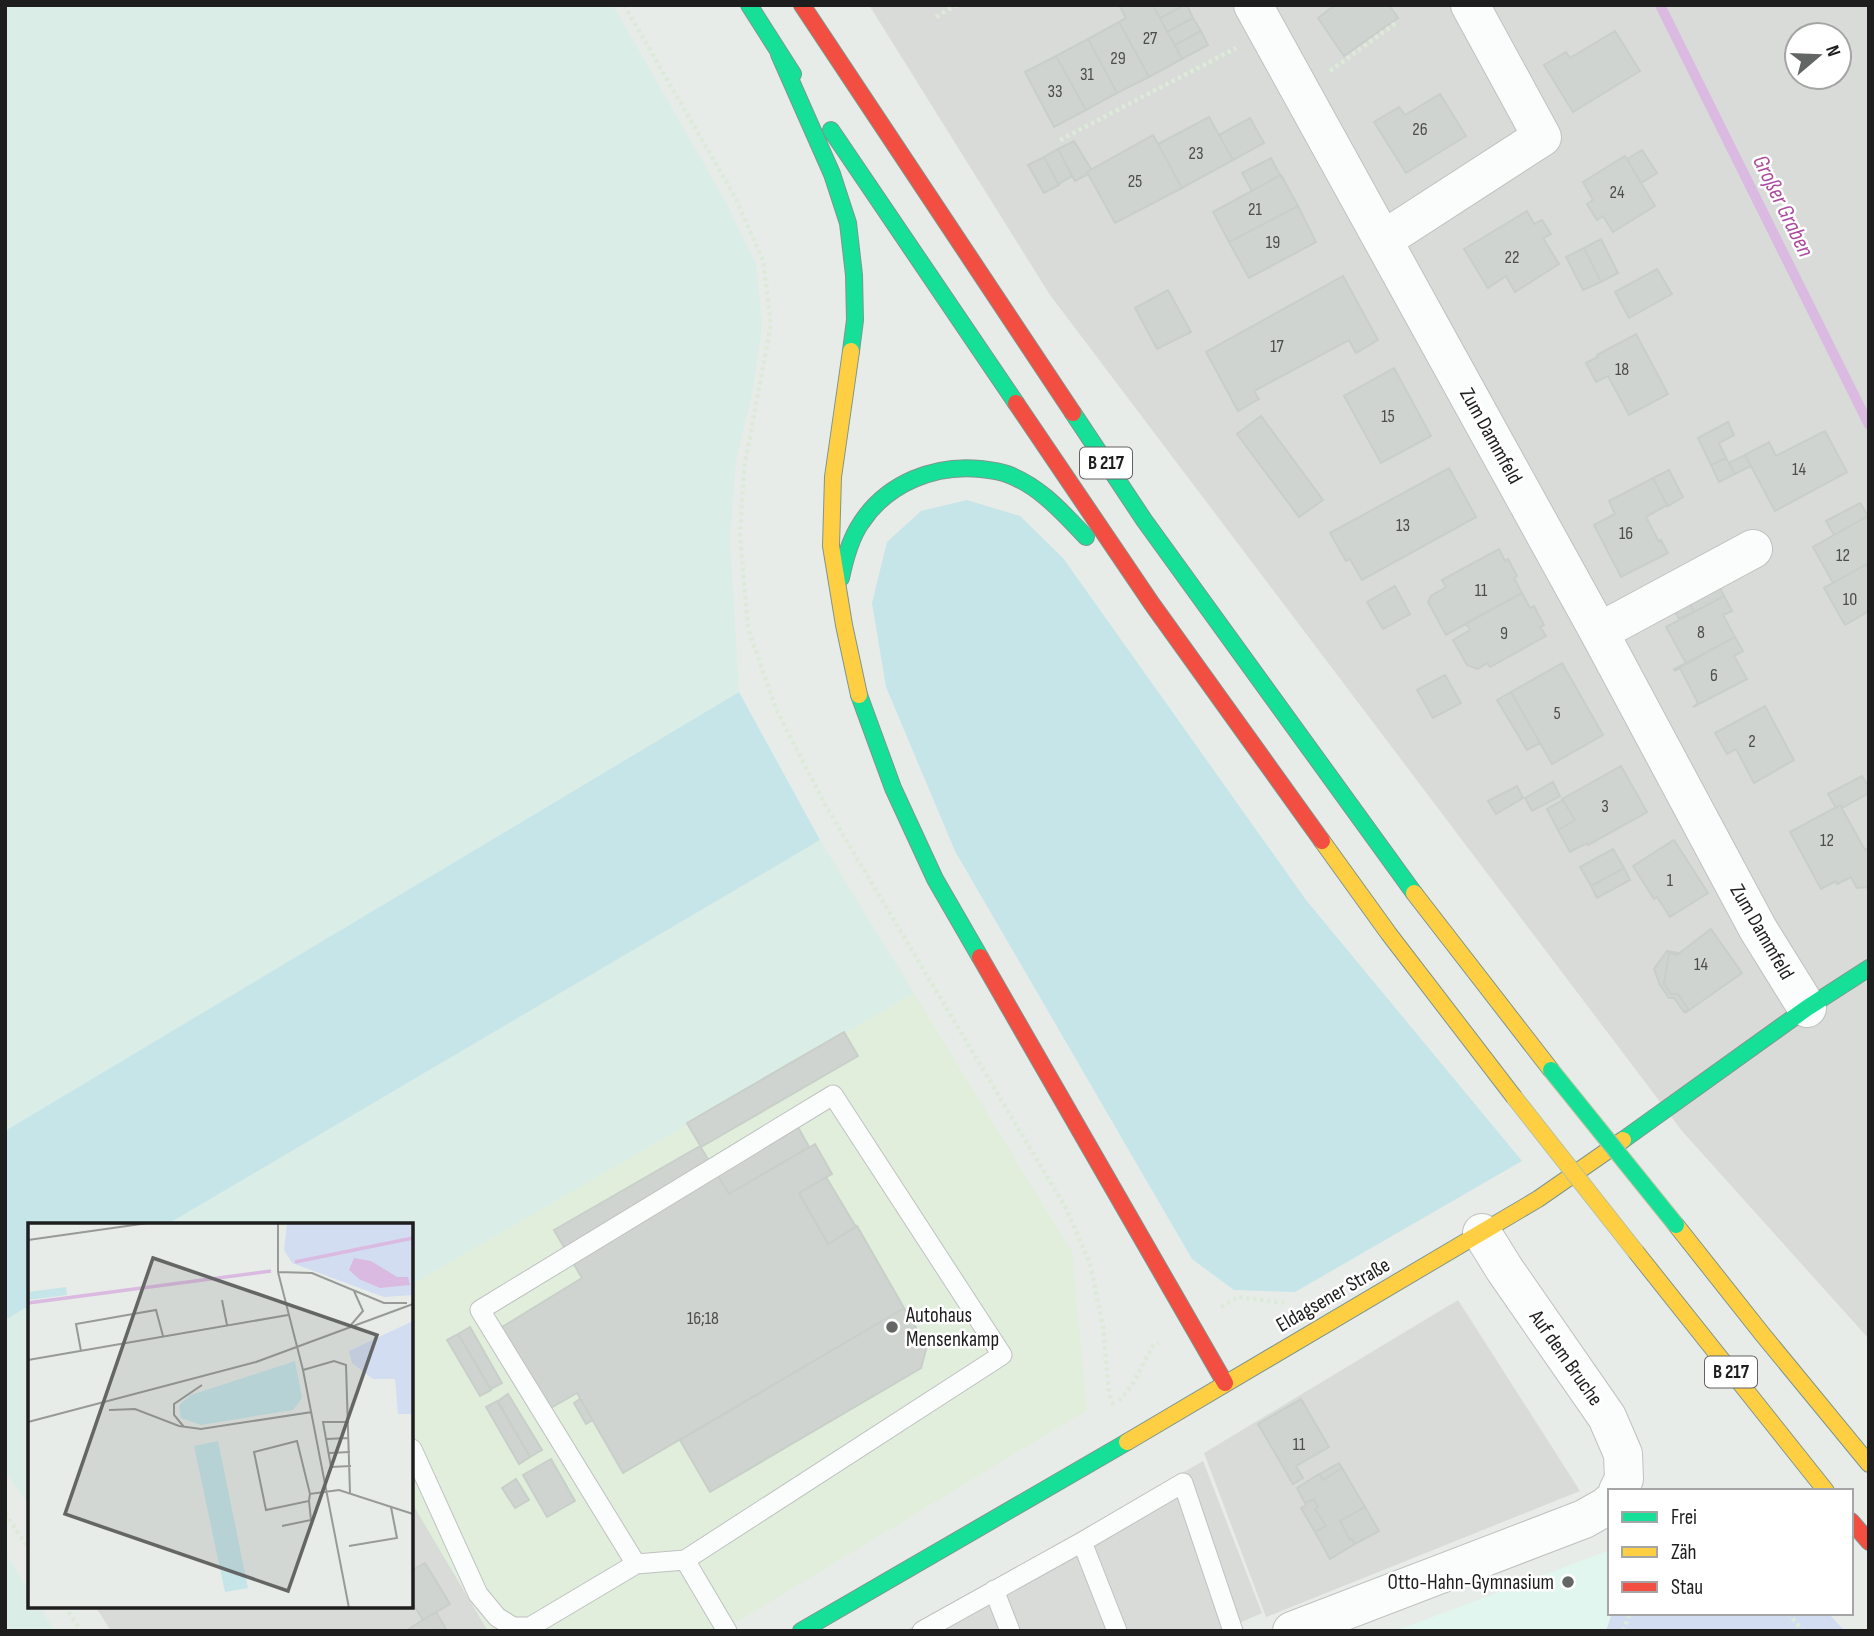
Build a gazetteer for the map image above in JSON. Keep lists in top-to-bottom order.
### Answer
{
  "streets": {
    "main road": ["B 217", "Eldagsener Straße"],
    "street": ["Zum Dammfeld", "Auf dem Bruche"]
  },
  "crossings": [
    ["Zum Dammfeld", "Eldagsener Straße"],
    ["Eldagsener Straße", "Auf dem Bruche"]
  ],
  "water": ["Großer Graben"],
  "places": ["Autohaus Mensenkamp", "Otto-Hahn-Gymnasium"],
  "house_numbers": [
    "27",
    "29",
    "31",
    "33",
    "26",
    "23",
    "25",
    "24",
    "21",
    "19",
    "22",
    "17",
    "18",
    "15",
    "14",
    "13",
    "16",
    "12",
    "11",
    "10",
    "8",
    "9",
    "6",
    "5",
    "2",
    "3",
    "12",
    "1",
    "14",
    "16;18",
    "11"
  ],
  "legend": ["Frei", "Zäh", "Stau"],
  "north": "right"
}
